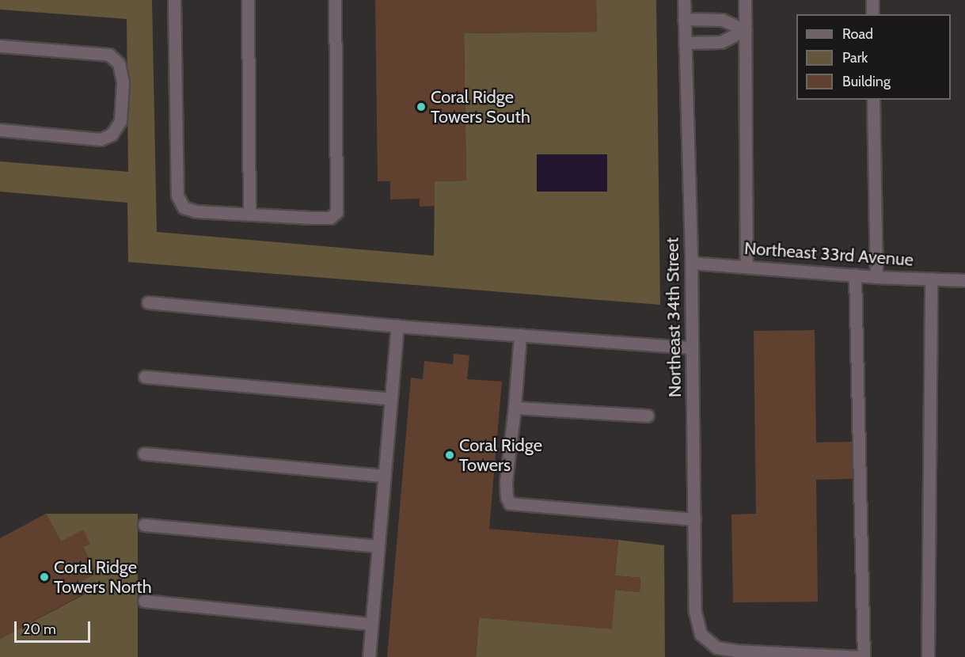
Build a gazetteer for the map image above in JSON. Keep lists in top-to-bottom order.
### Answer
{
  "streets": {
    "street": ["Northeast 33rd Avenue", "Northeast 34th Street"]
  },
  "crossings": [
    ["Northeast 33rd Avenue", "Northeast 34th Street"]
  ],
  "places": ["Coral Ridge Towers South", "Coral Ridge Towers", "Coral Ridge Towers North"],
  "legend": ["Road", "Park", "Building"],
  "scale_bar": "20 m"
}
